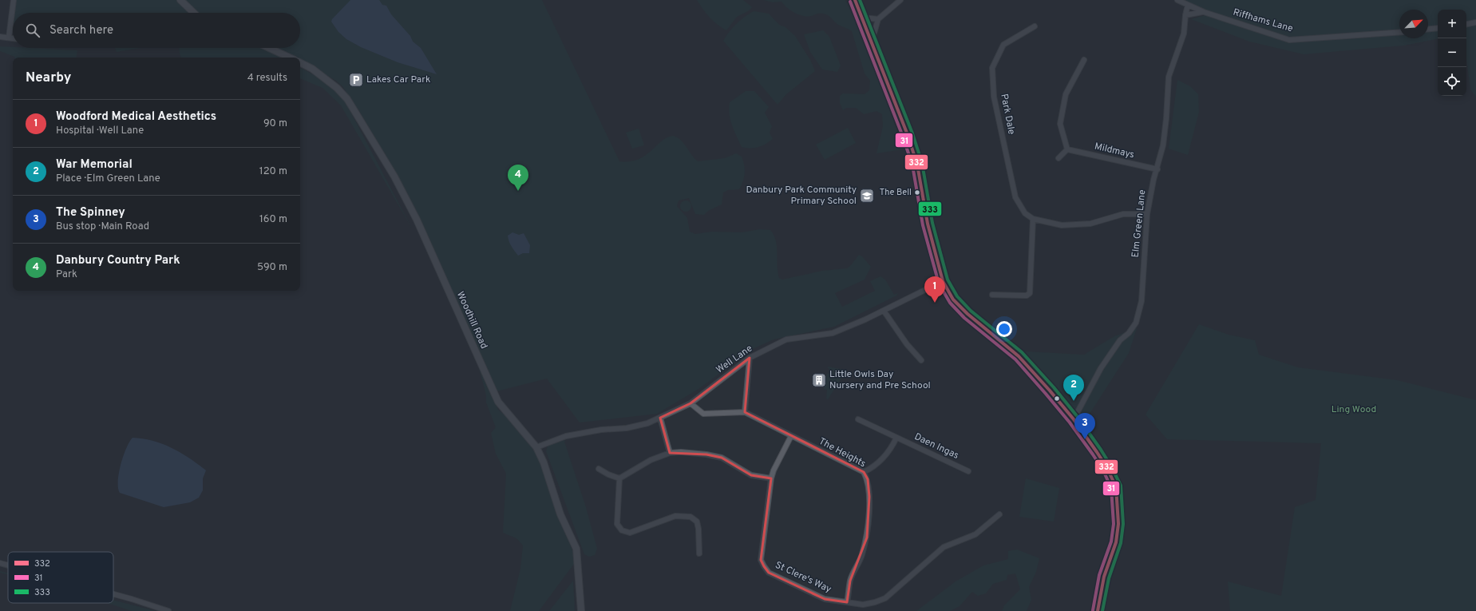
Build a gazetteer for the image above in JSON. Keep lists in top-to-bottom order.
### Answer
{
  "streets": {
    "street": [
      "Riffhams Lane",
      "Park Dale",
      "Mildmays",
      "Elm Green Lane",
      "Woodhill Road",
      "Well Lane",
      "Daen Ingas",
      "The Heights",
      "St Clere's Way"
    ]
  },
  "crossings": [
    ["Riffhams Lane", "Elm Green Lane"],
    ["Mildmays", "Elm Green Lane"],
    ["Woodhill Road", "Well Lane"],
    ["Well Lane", "The Heights"],
    ["The Heights", "St Clere's Way"]
  ],
  "parks": ["Ling Wood"],
  "places": {
    "parking": ["Lakes Car Park"],
    "other": ["The Bell"],
    "school or university": ["Danbury Park Community Primary School"],
    "building": ["Little Owls Day Nursery and Pre School"]
  },
  "lines": ["transit line 332", "transit line 333", "transit line 31"],
  "legend": ["332", "31", "333"],
  "north": "top right",
  "page": {
    "map_buttons": ["+", "−"],
    "search": "Search here",
    "heading": ["Nearby", "4 results"],
    "list": [
      {
        "mark": "1",
        "name": "Woodford Medical Aesthetics",
        "note": "Hospital · Well Lane",
        "value": "90 m"
      },
      {
        "mark": "2",
        "name": "War Memorial",
        "note": "Place · Elm Green Lane",
        "value": "120 m"
      },
      {
        "mark": "3",
        "name": "The Spinney",
        "note": "Bus stop · Main Road",
        "value": "160 m"
      },
      {
        "mark": "4",
        "name": "Danbury Country Park",
        "note": "Park",
        "value": "590 m"
      }
    ],
    "pins": [
      "4",
      "1",
      "2",
      "3"
    ]
  }
}
